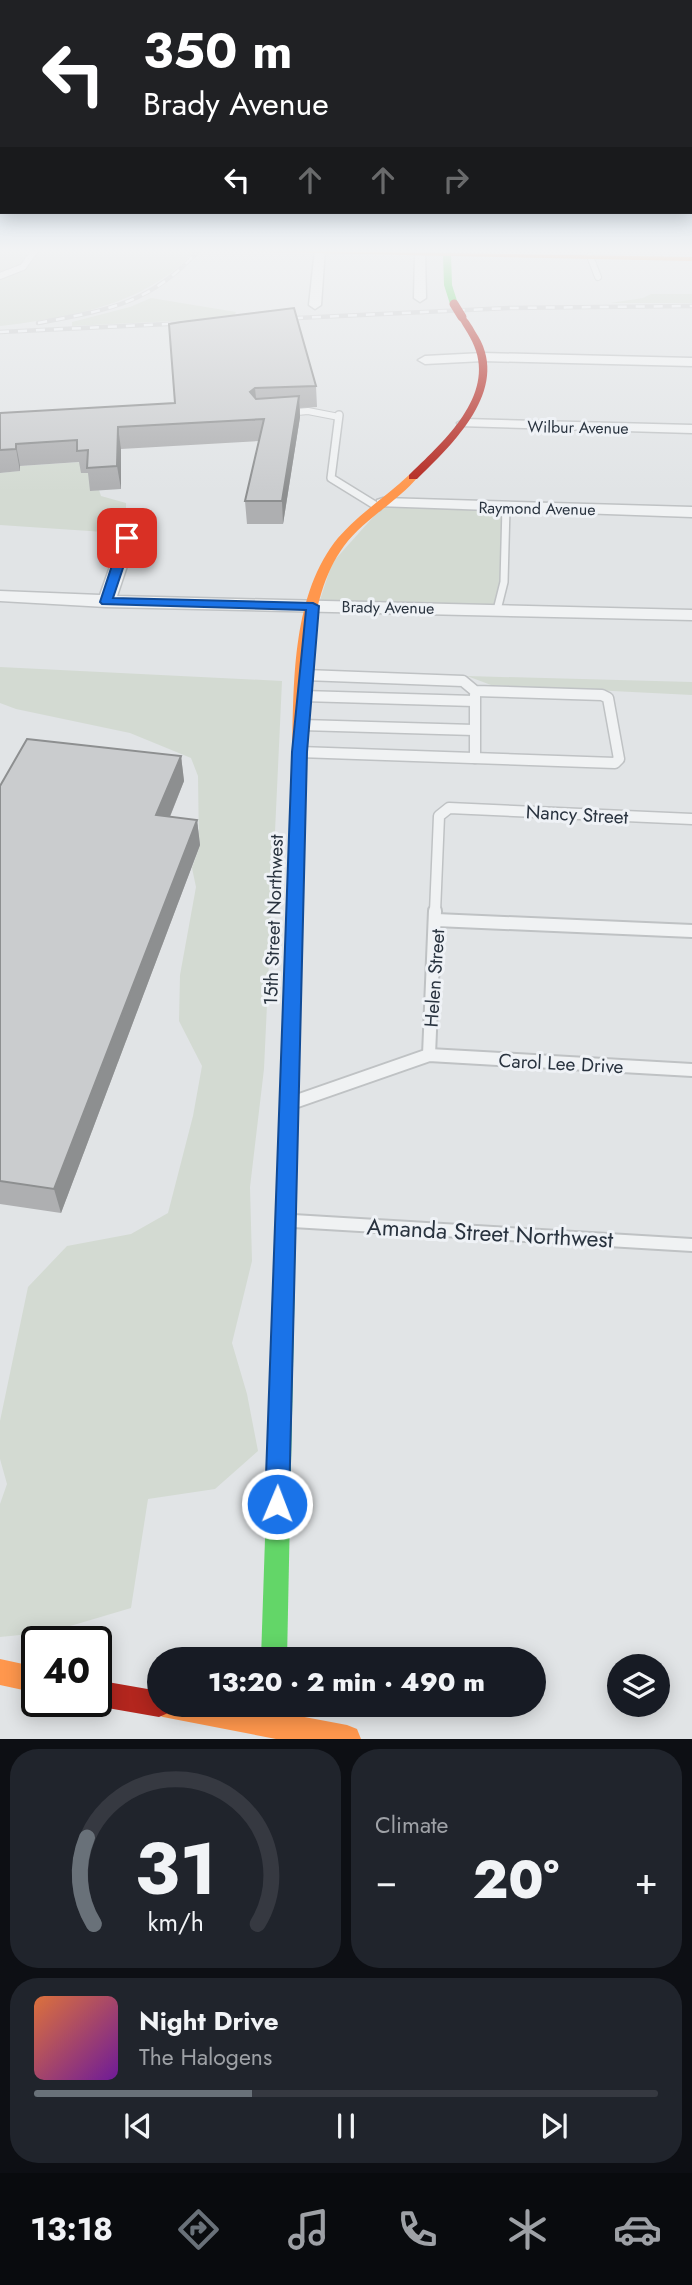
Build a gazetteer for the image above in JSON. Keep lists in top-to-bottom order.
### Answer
{
  "streets": {
    "street": [
      "Wilbur Avenue",
      "Raymond Avenue",
      "Brady Avenue",
      "15th Street Northwest"
    ],
    "lane": [
      "Nancy Street",
      "Helen Street",
      "Carol Lee Drive",
      "Amanda Street Northwest"
    ]
  },
  "crossings": [
    ["Wilbur Avenue", "15th Street Northwest"],
    ["Raymond Avenue", "15th Street Northwest"],
    ["Brady Avenue", "15th Street Northwest"],
    ["Nancy Street", "Helen Street"],
    ["15th Street Northwest", "Helen Street"],
    ["15th Street Northwest", "Amanda Street Northwest"],
    ["Helen Street", "Carol Lee Drive"]
  ],
  "page": {
    "turn": ["350 m", "Brady Avenue"],
    "limit": "40",
    "trip": "13:20 · 2 min · 490 m",
    "tile": "Climate",
    "heat": ["−", "20°", "+"],
    "song": ["Night Drive", "The Halogens"],
    "tabs": "13:18",
    "gauge": ["31", "km/h"]
  }
}
